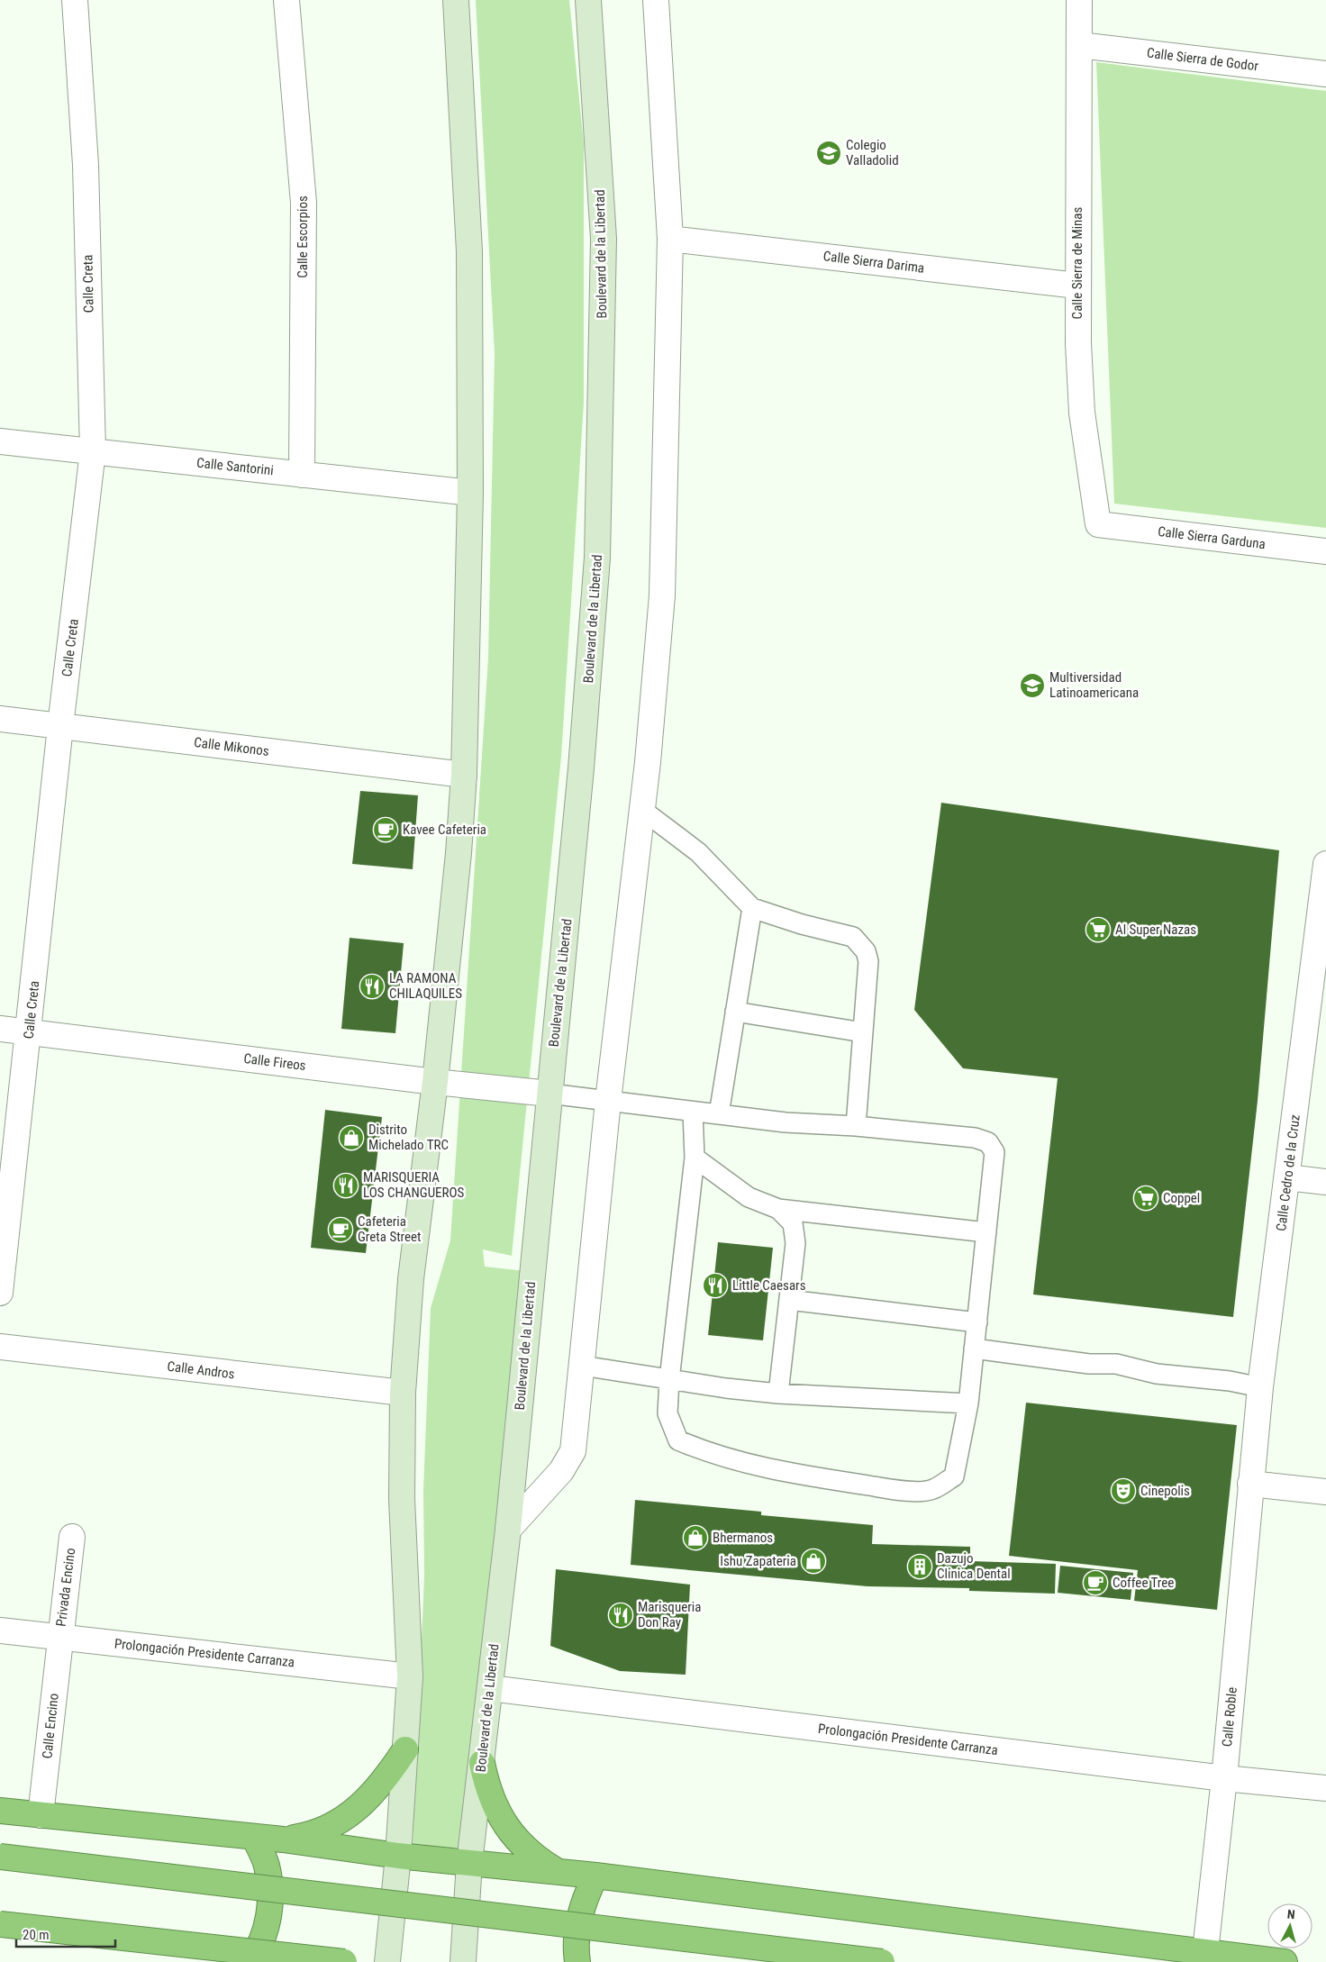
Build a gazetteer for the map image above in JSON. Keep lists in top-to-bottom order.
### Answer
{
  "streets": {
    "main road": ["Boulevard de la Libertad"],
    "street": [
      "Calle Sierra de Godor",
      "Calle Escorpios",
      "Calle Sierra Darima",
      "Calle Sierra de Minas",
      "Calle Creta",
      "Calle Santorini",
      "Calle Sierra Garduna",
      "Calle Mikonos",
      "Calle Fireos",
      "Calle Cedro de la Cruz",
      "Calle Andros",
      "Privada Encino",
      "Prolongación Presidente Carranza",
      "Calle Roble",
      "Calle Encino"
    ]
  },
  "crossings": [
    ["Calle Sierra de Godor", "Calle Sierra de Minas"],
    ["Calle Escorpios", "Calle Santorini"],
    ["Boulevard de la Libertad", "Calle Fireos"],
    ["Boulevard de la Libertad", "Prolongación Presidente Carranza"],
    ["Calle Sierra Darima", "Calle Sierra de Minas"],
    ["Calle Sierra de Minas", "Calle Sierra Garduna"],
    ["Calle Creta", "Calle Santorini"],
    ["Calle Creta", "Calle Mikonos"],
    ["Calle Creta", "Calle Fireos"],
    ["Calle Cedro de la Cruz", "Calle Roble"],
    ["Privada Encino", "Prolongación Presidente Carranza"],
    ["Privada Encino", "Calle Encino"],
    ["Prolongación Presidente Carranza", "Calle Roble"],
    ["Prolongación Presidente Carranza", "Calle Encino"]
  ],
  "places": {
    "school or university": ["Colegio Valladolid", "Multiversidad Latinoamericana"],
    "cafe": ["Kavee Cafeteria", "Cafeteria Greta Street", "Coffee Tree"],
    "supermarket": ["Al Super Nazas", "Coppel"],
    "restaurant": [
      "LA RAMONA CHILAQUILES",
      "MARISQUERIA LOS CHANGUEROS",
      "Little Caesars",
      "Marisqueria Don Ray"
    ],
    "shop": ["Distrito Michelado TRC", "Bhermanos", "Ishu Zapateria"],
    "theatre": ["Cinepolis"],
    "building": ["Dazujo Clinica Dental"]
  },
  "scale_bar": "20 m",
  "north": "top"
}
